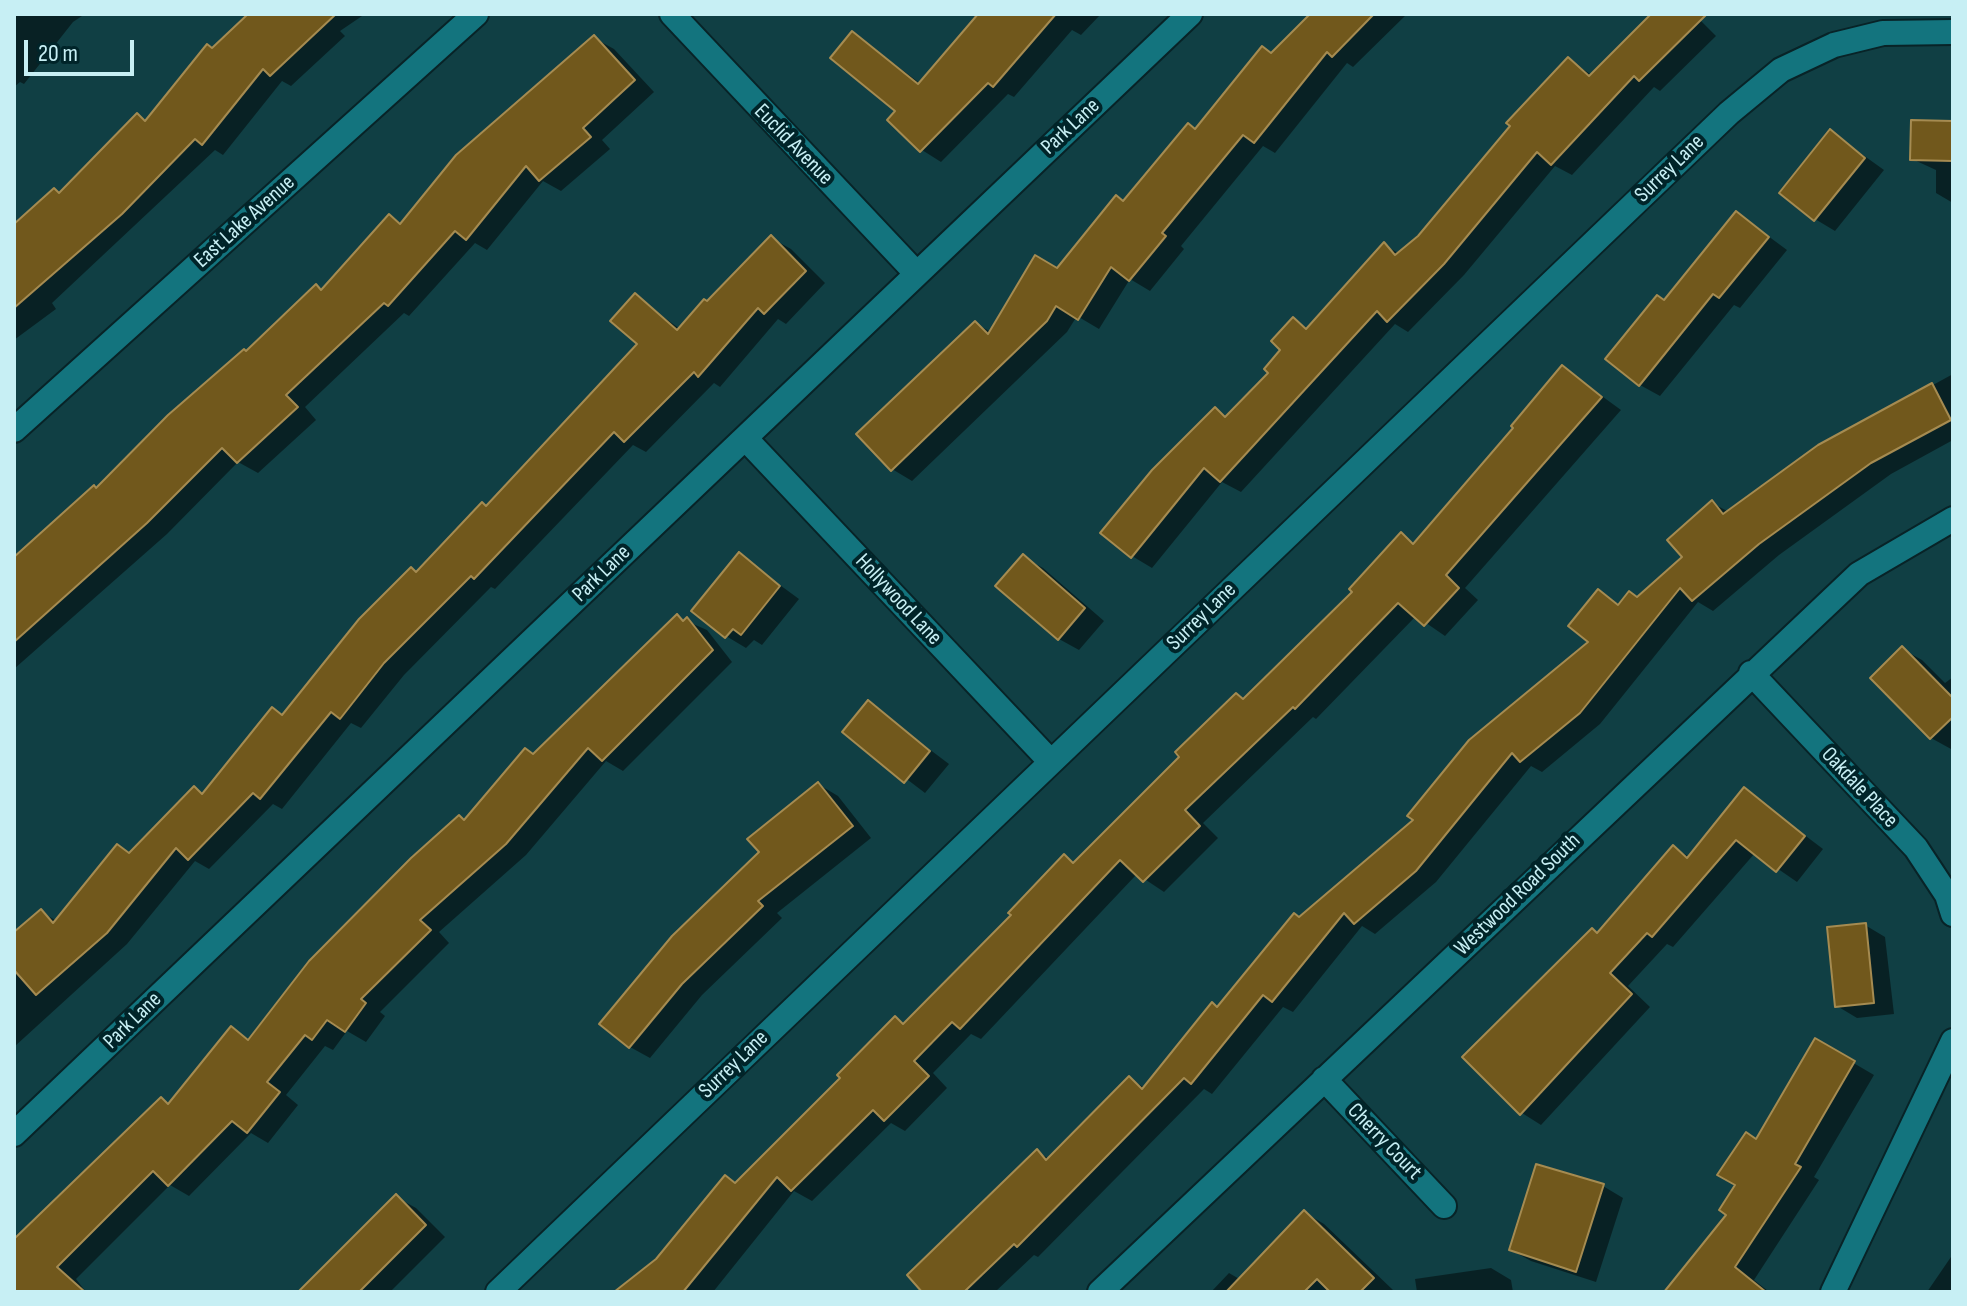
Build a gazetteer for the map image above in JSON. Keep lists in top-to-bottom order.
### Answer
{
  "streets": {
    "street": [
      "Park Lane",
      "Euclid Avenue",
      "Surrey Lane",
      "East Lake Avenue",
      "Hollywood Lane",
      "Oakdale Place",
      "Westwood Road South",
      "Cherry Court"
    ]
  },
  "crossings": [
    ["Park Lane", "Euclid Avenue"],
    ["Park Lane", "Hollywood Lane"],
    ["Surrey Lane", "Hollywood Lane"],
    ["Oakdale Place", "Westwood Road South"],
    ["Westwood Road South", "Cherry Court"]
  ],
  "scale_bar": "20 m"
}
